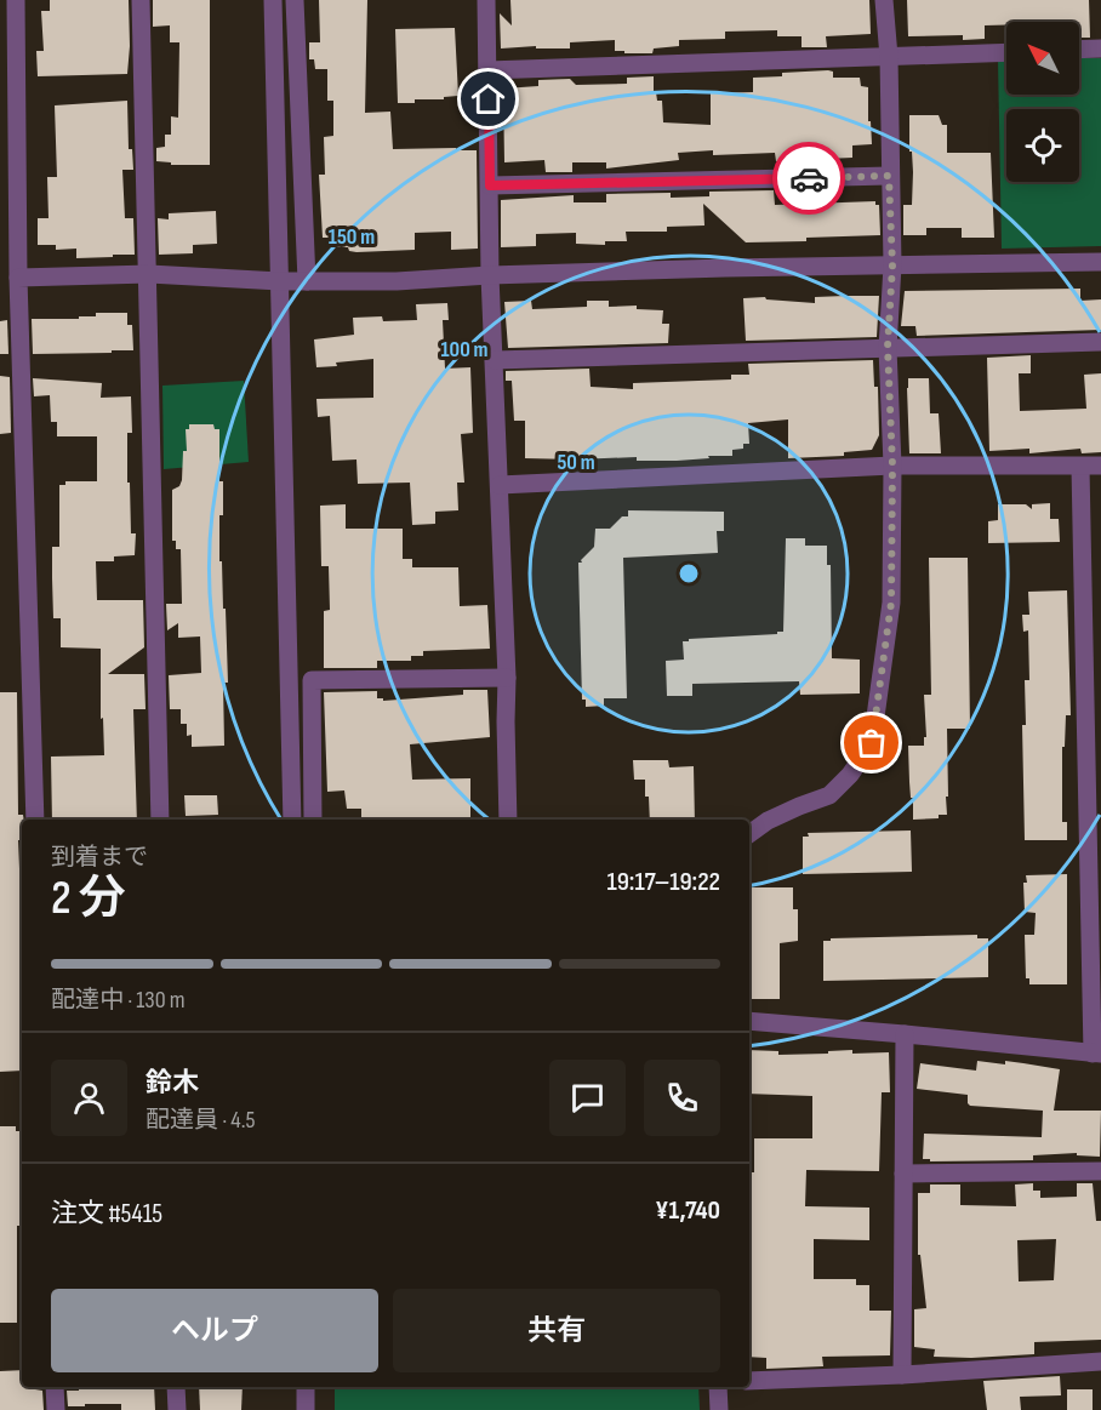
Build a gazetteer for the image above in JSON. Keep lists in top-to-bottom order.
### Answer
{
  "north": "top left",
  "page": {
    "heading": ["2 分", "到着まで", "19:17–19:22"],
    "panel": [
      "鈴木",
      "配達員 · 4.5",
      "注文 #5415",
      "¥1,740"
    ],
    "bar": "配達中 · 130 m",
    "buttons": ["ヘルプ", "共有"]
  },
  "rings": ["150 m", "100 m", "50 m"]
}
